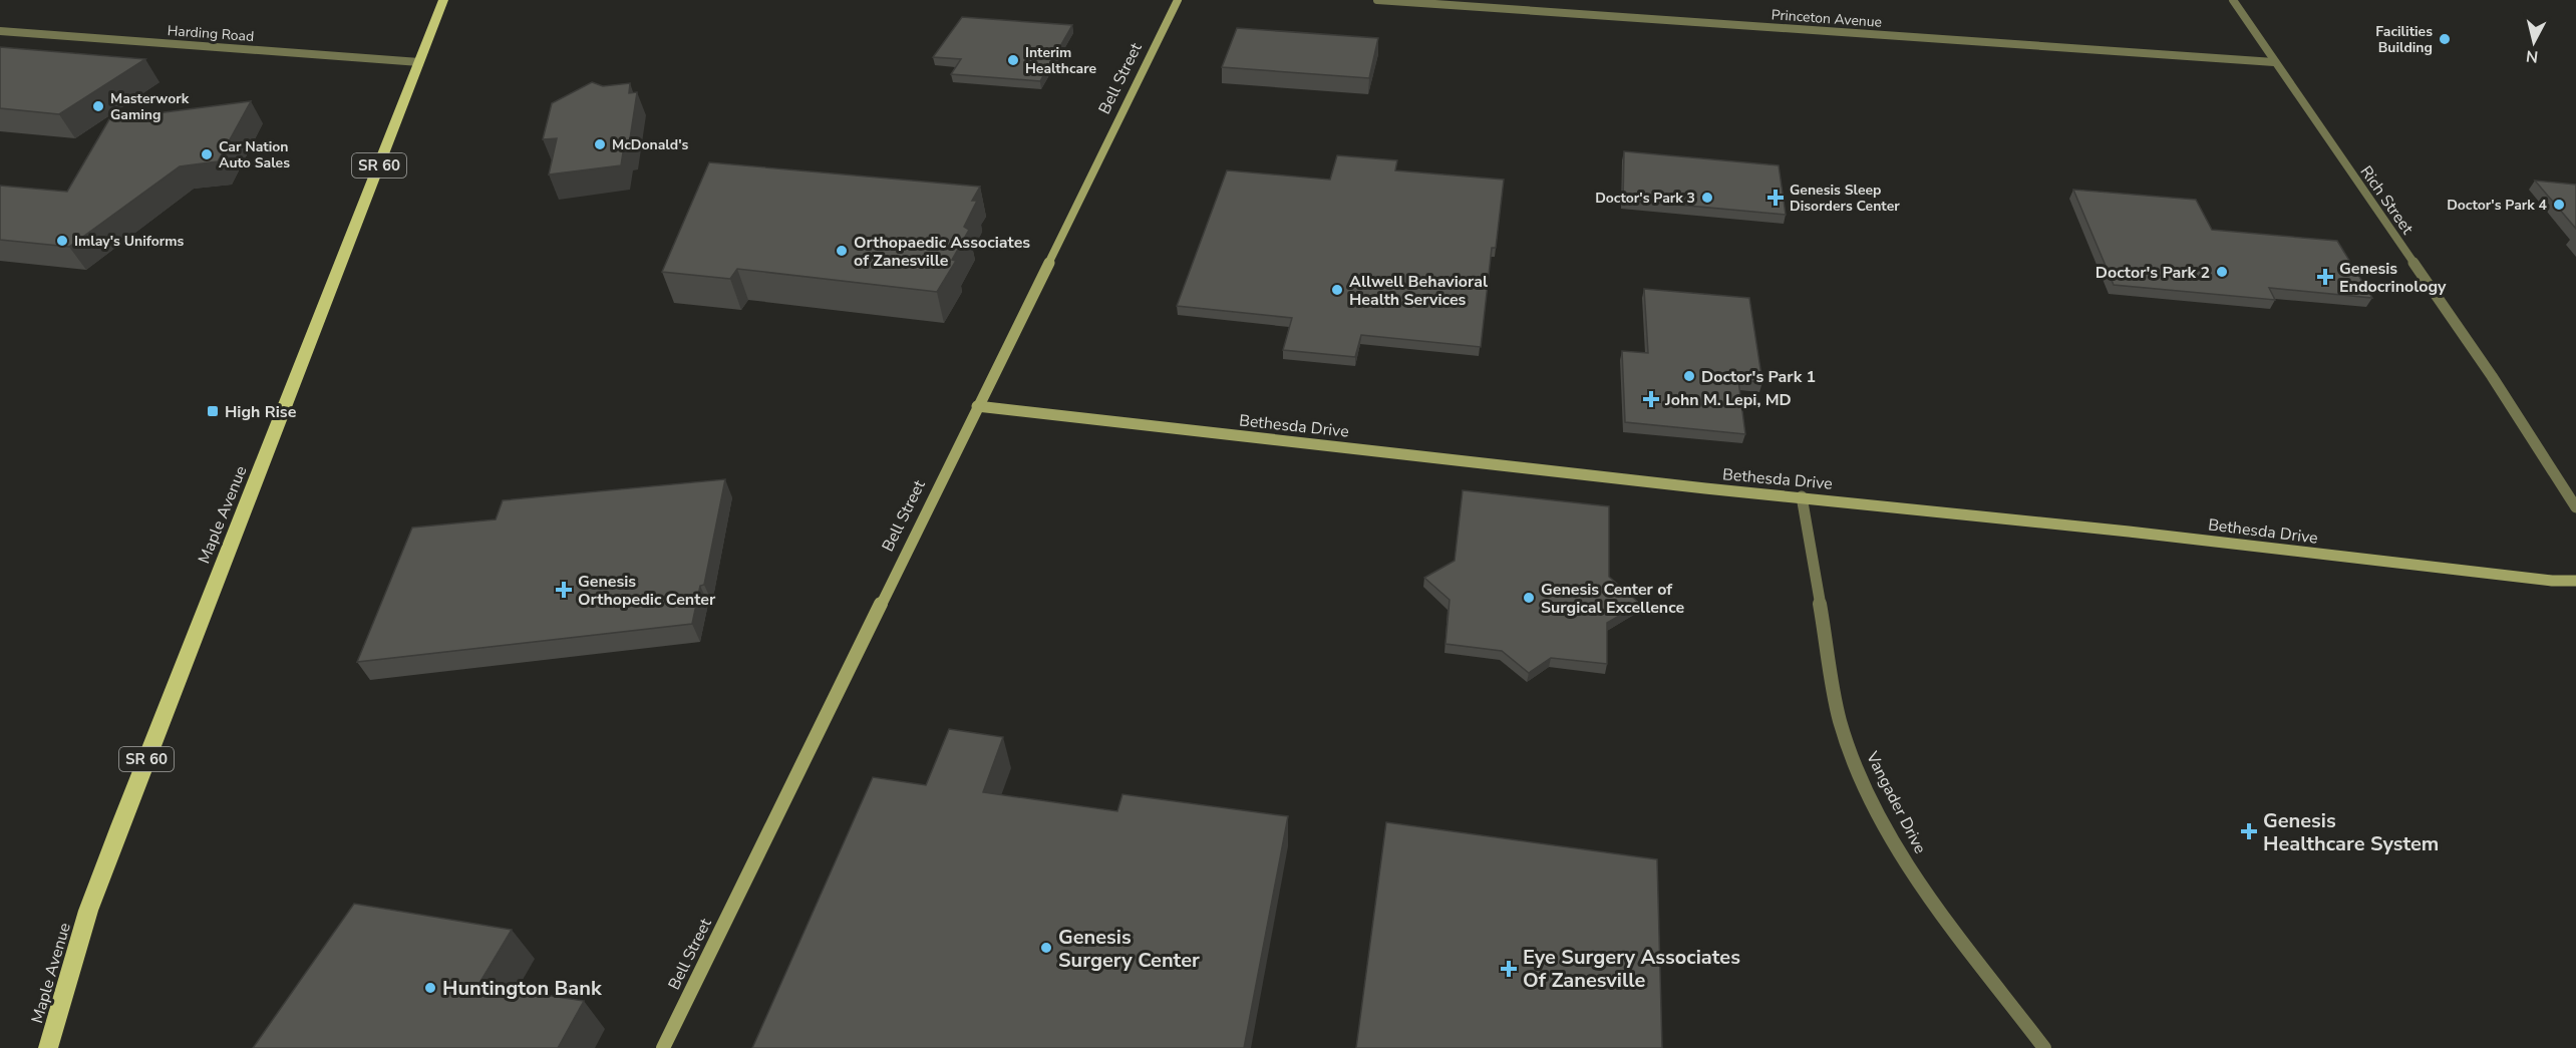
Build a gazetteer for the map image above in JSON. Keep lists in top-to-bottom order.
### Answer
{
  "streets": {
    "main road": ["SR 60", "Maple Avenue"],
    "street": [
      "Princeton Avenue",
      "Harding Road",
      "Bell Street",
      "Rich Street",
      "Bethesda Drive",
      "Vangader Drive"
    ]
  },
  "crossings": [
    ["Princeton Avenue", "Rich Street"],
    ["Harding Road", "Maple Avenue"],
    ["Bell Street", "Bethesda Drive"],
    ["Bethesda Drive", "Vangader Drive"]
  ],
  "places": {
    "other": [
      "Facilities Building",
      "Interim Healthcare",
      "Masterwork Gaming",
      "McDonald's",
      "Car Nation Auto Sales",
      "Doctor's Park 3",
      "Doctor's Park 4",
      "Imlay's Uniforms",
      "Orthopaedic Associates of Zanesville",
      "Doctor's Park 2",
      "Allwell Behavioral Health Services",
      "Doctor's Park 1",
      "Genesis Center of Surgical Excellence",
      "Genesis Surgery Center",
      "Huntington Bank"
    ],
    "health": [
      "Genesis Sleep Disorders Center",
      "Genesis Endocrinology",
      "John M. Lepi, MD",
      "Genesis Orthopedic Center",
      "Genesis Healthcare System",
      "Eye Surgery Associates Of Zanesville"
    ],
    "transit": ["High Rise"]
  },
  "north": "bottom"
}
